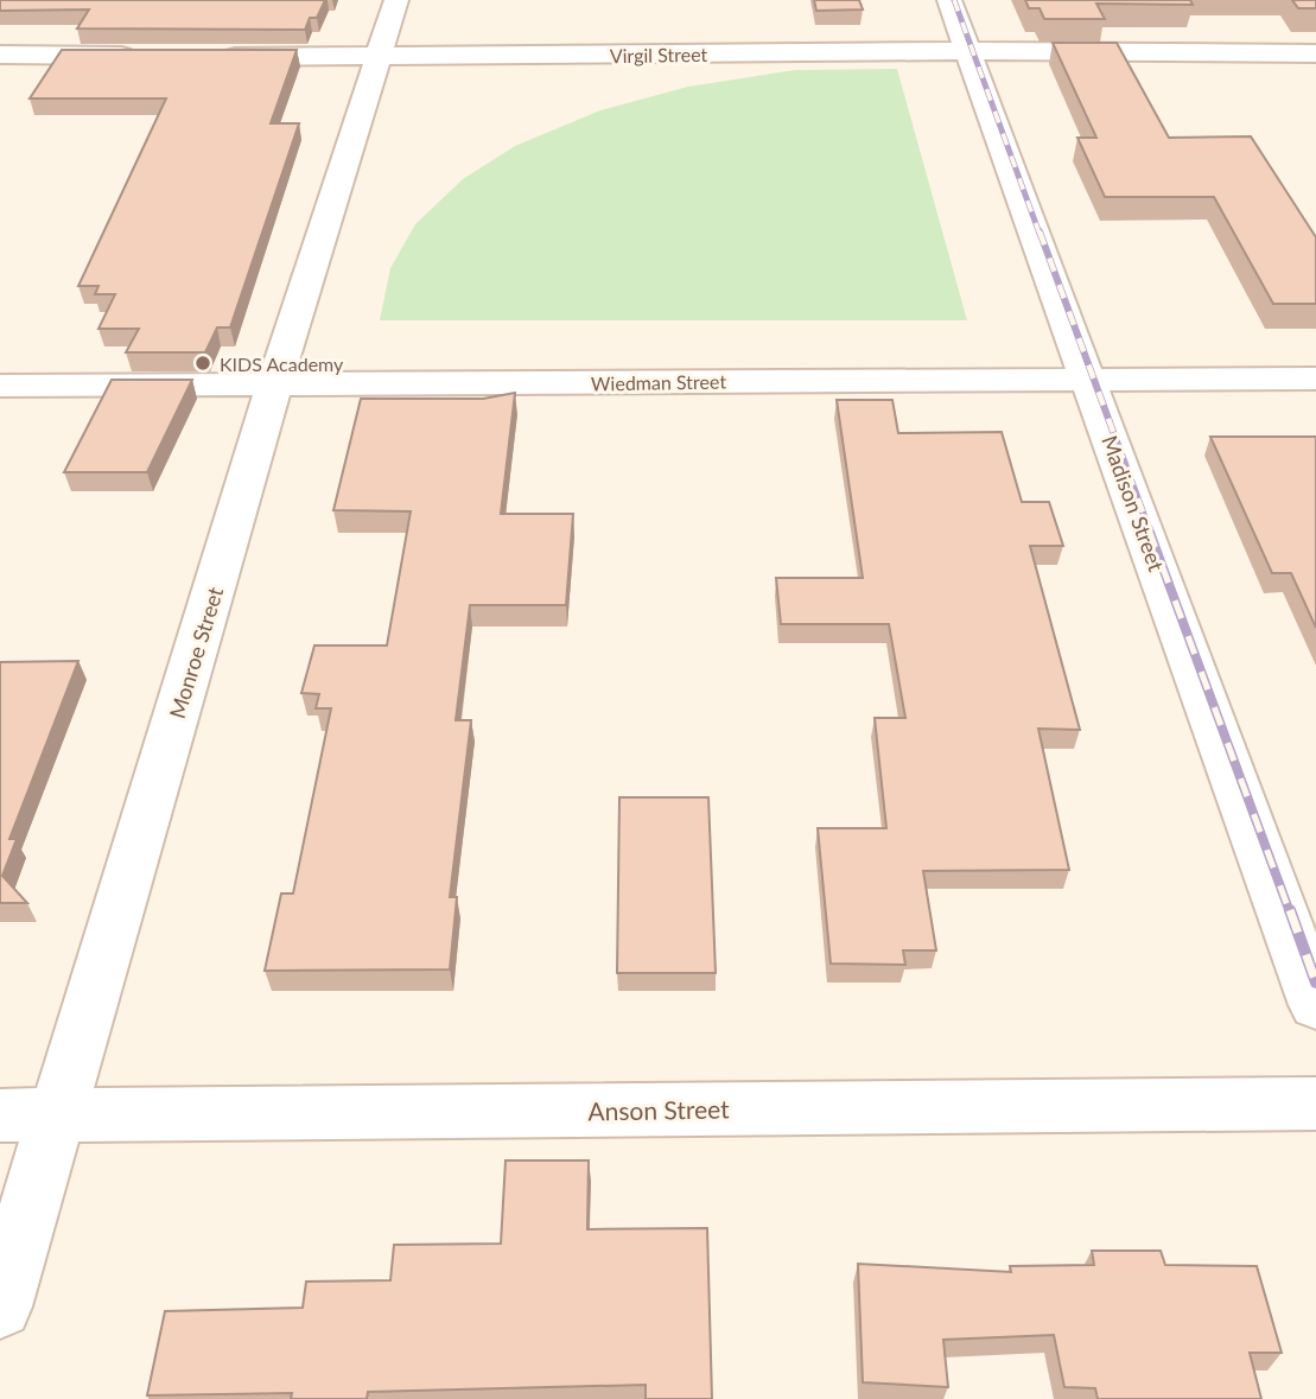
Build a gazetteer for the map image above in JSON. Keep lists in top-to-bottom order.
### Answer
{
  "streets": {
    "street": [
      "Virgil Street",
      "Wiedman Street",
      "Madison Street",
      "Monroe Street",
      "Anson Street"
    ]
  },
  "crossings": [
    ["Virgil Street", "Madison Street"],
    ["Virgil Street", "Monroe Street"],
    ["Wiedman Street", "Madison Street"],
    ["Wiedman Street", "Monroe Street"],
    ["Monroe Street", "Anson Street"]
  ],
  "places": ["KIDS Academy"]
}
